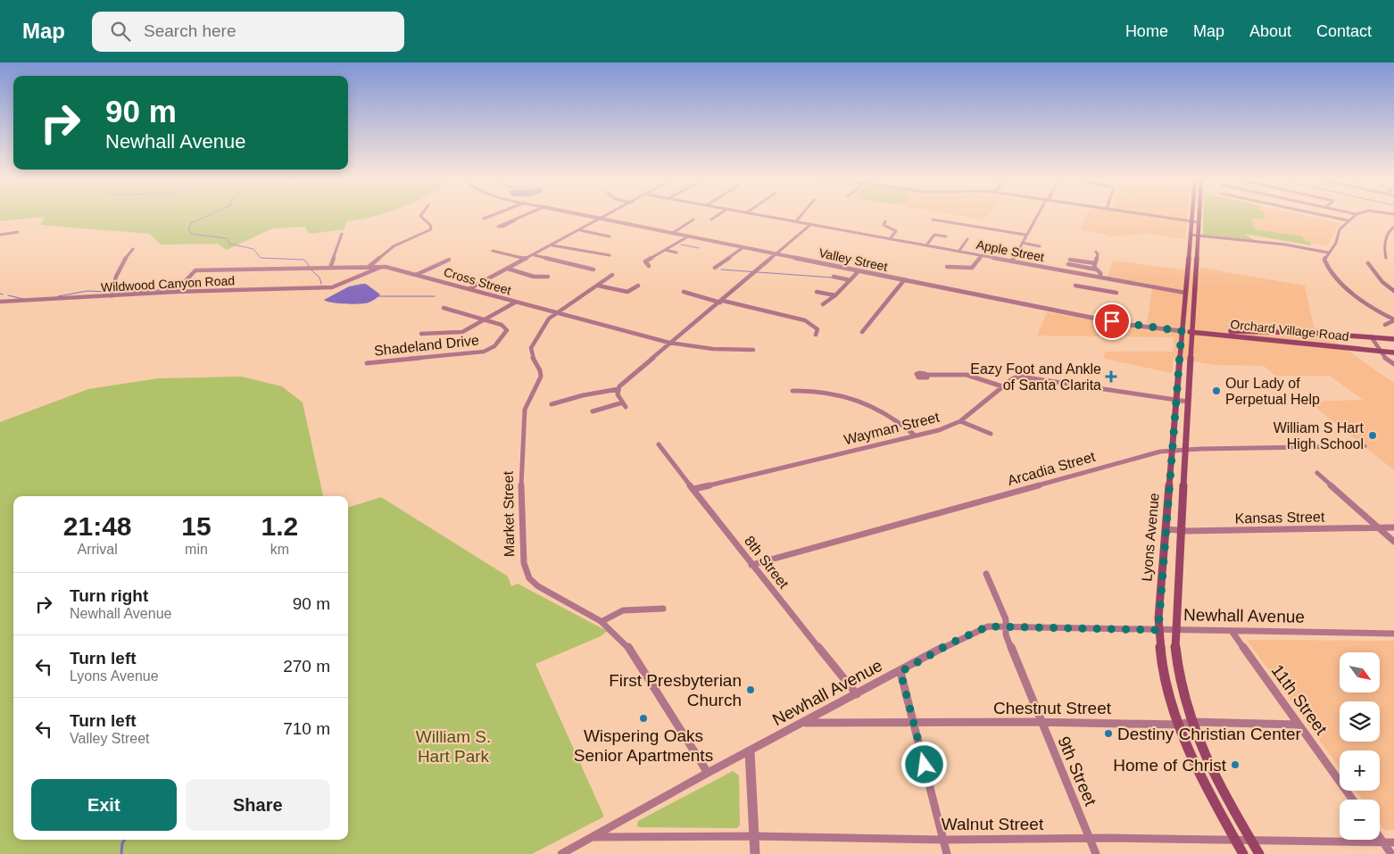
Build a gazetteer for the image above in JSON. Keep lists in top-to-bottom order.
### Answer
{
  "streets": {
    "main road": ["Orchard Village Road", "Lyons Avenue"],
    "street": [
      "Apple Street",
      "Valley Street",
      "Cross Street",
      "Wildwood Canyon Road",
      "Shadeland Drive",
      "Wayman Street",
      "Arcadia Street",
      "Market Street",
      "Kansas Street",
      "8th Street",
      "Newhall Avenue",
      "11th Street",
      "Chestnut Street",
      "9th Street",
      "Walnut Street"
    ]
  },
  "crossings": [
    ["Apple Street", "Lyons Avenue"],
    ["Valley Street", "Orchard Village Road"],
    ["Valley Street", "Lyons Avenue"],
    ["Cross Street", "Wildwood Canyon Road"],
    ["Cross Street", "Market Street"],
    ["Orchard Village Road", "Lyons Avenue"],
    ["Wayman Street", "Lyons Avenue"],
    ["Wayman Street", "8th Street"],
    ["Arcadia Street", "Lyons Avenue"],
    ["Arcadia Street", "8th Street"],
    ["Market Street", "Newhall Avenue"],
    ["Kansas Street", "Lyons Avenue"],
    ["Lyons Avenue", "Newhall Avenue"],
    ["Lyons Avenue", "Chestnut Street"],
    ["Lyons Avenue", "Walnut Street"],
    ["8th Street", "Newhall Avenue"],
    ["Newhall Avenue", "11th Street"],
    ["Newhall Avenue", "Chestnut Street"],
    ["Newhall Avenue", "9th Street"],
    ["Newhall Avenue", "Walnut Street"],
    ["11th Street", "Chestnut Street"],
    ["Chestnut Street", "9th Street"],
    ["9th Street", "Walnut Street"]
  ],
  "parks": ["William S. Hart Park"],
  "places": {
    "health": ["Eazy Foot and Ankle of Santa Clarita"],
    "other": [
      "Our Lady of Perpetual Help",
      "William S Hart High School",
      "First Presbyterian Church",
      "Wispering Oaks Senior Apartments",
      "Destiny Christian Center",
      "Home of Christ"
    ]
  },
  "north": "bottom right",
  "page": {
    "header": "Map",
    "search": "Search here",
    "nav": [
      "Home",
      "Map",
      "About",
      "Contact"
    ],
    "turn": ["90 m", "Newhall Avenue"],
    "eta": [
      "21:48",
      "Arrival",
      "15",
      "min",
      "1.2",
      "km"
    ],
    "list": [
      {
        "name": "Turn right",
        "note": "Newhall Avenue",
        "value": "90 m"
      },
      {
        "name": "Turn left",
        "note": "Lyons Avenue",
        "value": "270 m"
      },
      {
        "name": "Turn left",
        "note": "Valley Street",
        "value": "710 m"
      }
    ],
    "map_buttons": ["+", "−"],
    "buttons": ["Exit", "Share"]
  }
}
